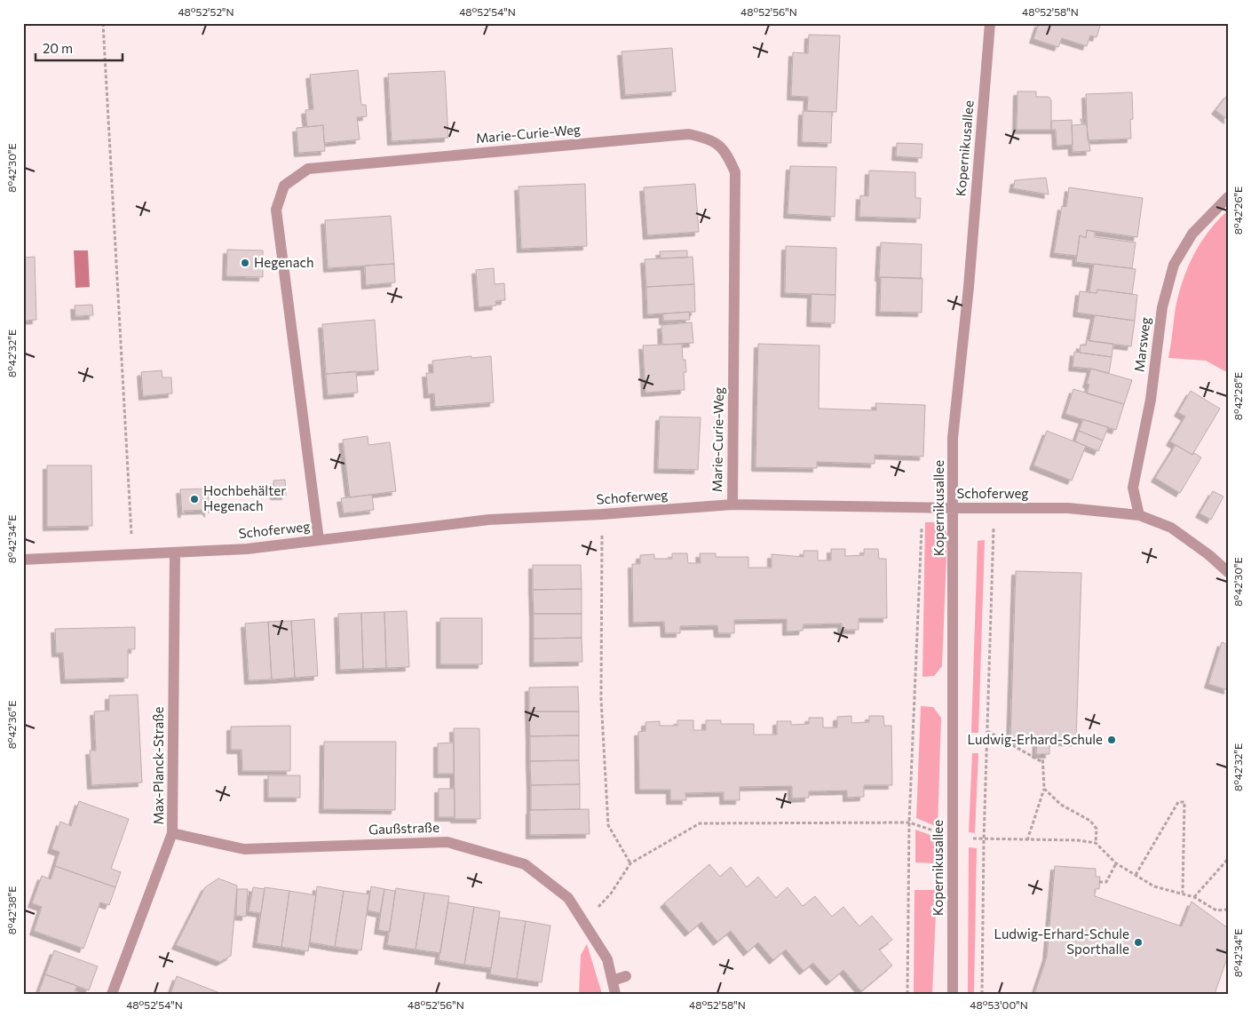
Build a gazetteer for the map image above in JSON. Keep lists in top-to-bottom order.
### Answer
{
  "streets": {
    "street": [
      "Marie-Curie-Weg",
      "Kopernikusallee",
      "Marsweg",
      "Schoferweg",
      "Max-Planck-Straße",
      "Gaußstraße"
    ]
  },
  "crossings": [
    ["Marie-Curie-Weg", "Schoferweg"],
    ["Kopernikusallee", "Schoferweg"],
    ["Marsweg", "Schoferweg"],
    ["Schoferweg", "Max-Planck-Straße"],
    ["Max-Planck-Straße", "Gaußstraße"]
  ],
  "places": [
    "Hegenach",
    "Hochbehälter Hegenach",
    "Ludwig-Erhard-Schule",
    "Ludwig-Erhard-Schule Sporthalle"
  ],
  "scale_bar": "20 m",
  "coordinates": [
    "48°52'52\"N",
    "48°52'54\"N",
    "48°52'56\"N",
    "48°52'58\"N",
    "8°42'30\"E",
    "8°42'26\"E",
    "8°42'32\"E",
    "8°42'28\"E",
    "8°42'34\"E",
    "8°42'36\"E",
    "8°42'38\"E",
    "48°53'00\"N"
  ]
}
